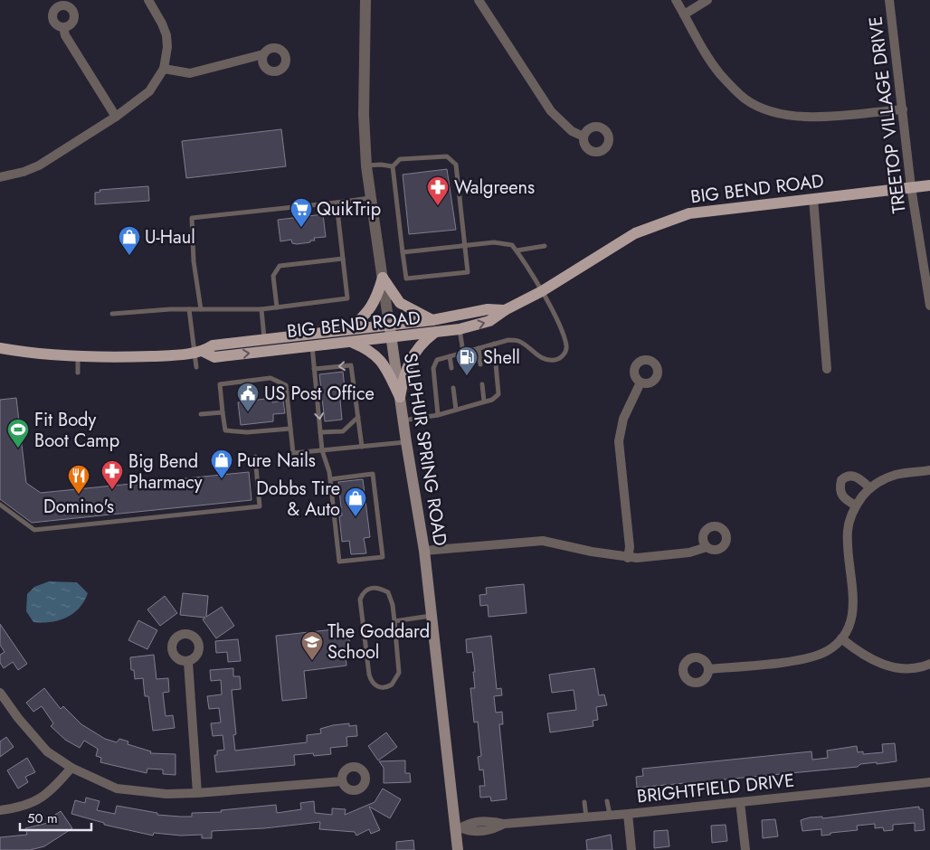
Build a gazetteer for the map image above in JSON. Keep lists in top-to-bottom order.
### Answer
{
  "streets": {
    "main road": ["BIG BEND ROAD", "SULPHUR SPRING ROAD"],
    "street": ["TREETOP VILLAGE DRIVE", "BRIGHTFIELD DRIVE"]
  },
  "crossings": [
    ["TREETOP VILLAGE DRIVE", "BIG BEND ROAD"],
    ["BIG BEND ROAD", "SULPHUR SPRING ROAD"],
    ["SULPHUR SPRING ROAD", "BRIGHTFIELD DRIVE"]
  ],
  "places": {
    "pharmacy": ["Walgreens", "Big Bend Pharmacy"],
    "supermarket": ["QuikTrip"],
    "shop": ["U-Haul", "Pure Nails", "Dobbs Tire & Auto"],
    "fuel station": ["Shell"],
    "public building": ["US Post Office"],
    "sports": ["Fit Body Boot Camp"],
    "restaurant": ["Domino's"],
    "school or university": ["The Goddard School"]
  },
  "scale_bar": "50 m"
}
